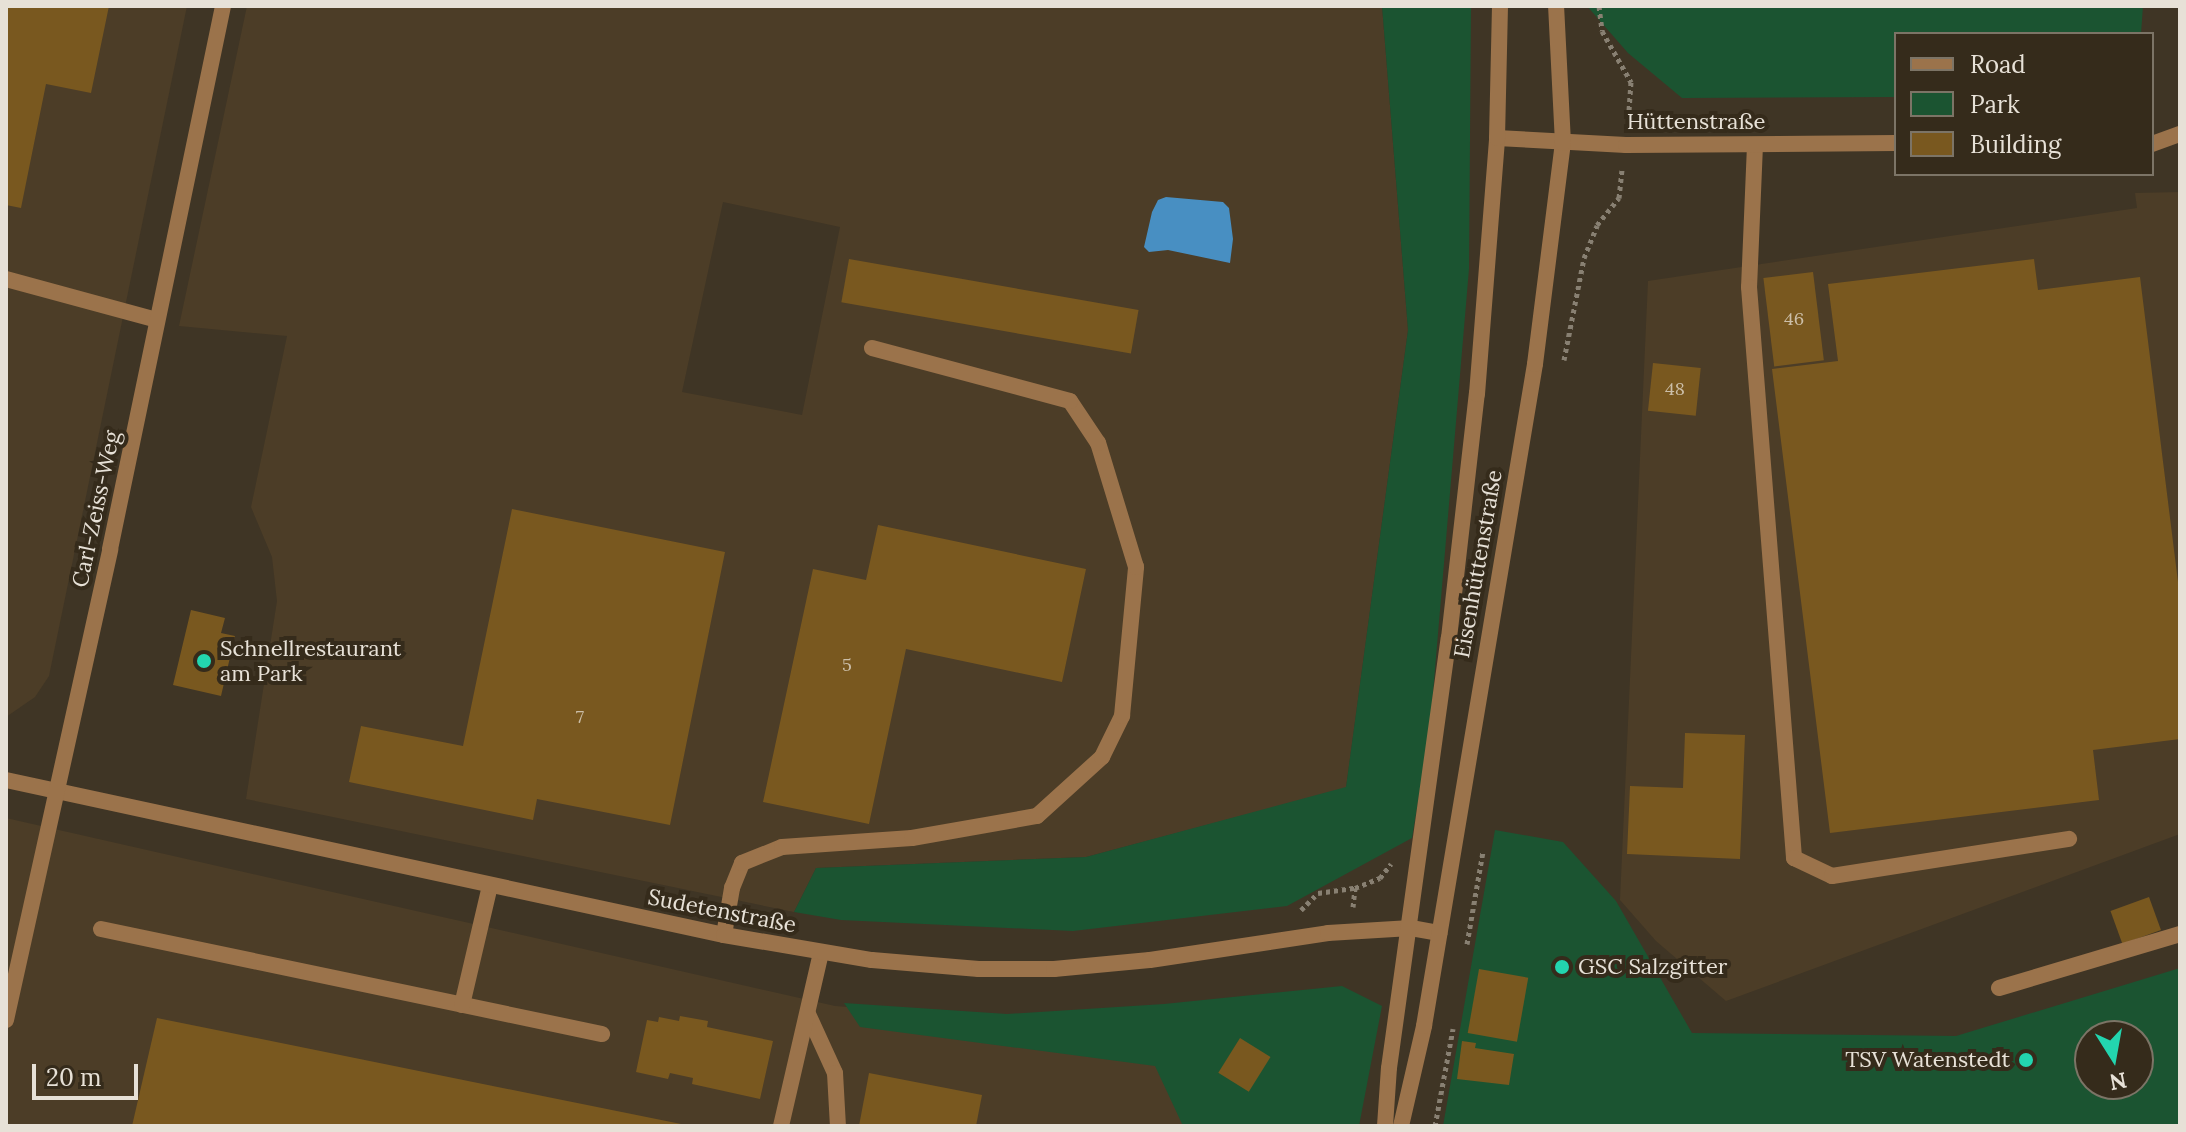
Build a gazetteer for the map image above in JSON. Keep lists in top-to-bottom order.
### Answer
{
  "streets": {
    "street": [
      "Hüttenstraße",
      "Carl-Zeiss-Weg",
      "Eisenhüttenstraße",
      "Sudetenstraße"
    ]
  },
  "crossings": [
    ["Hüttenstraße", "Eisenhüttenstraße"],
    ["Carl-Zeiss-Weg", "Sudetenstraße"],
    ["Eisenhüttenstraße", "Sudetenstraße"]
  ],
  "places": ["Schnellrestaurant am Park", "GSC Salzgitter", "TSV Watenstedt"],
  "house_numbers": [
    "46",
    "48",
    "5",
    "7"
  ],
  "legend": ["Road", "Park", "Building"],
  "scale_bar": "20 m",
  "north": "bottom"
}
